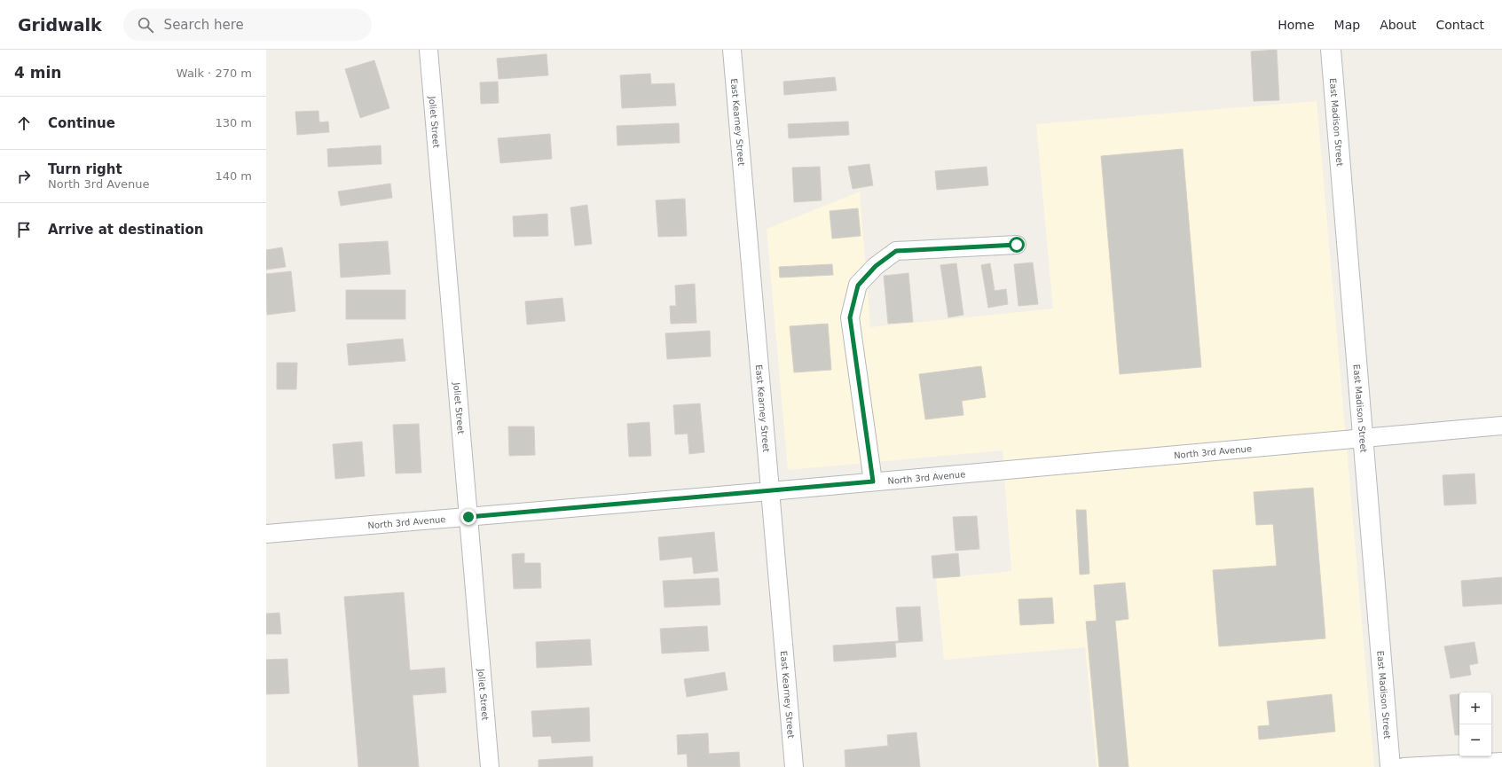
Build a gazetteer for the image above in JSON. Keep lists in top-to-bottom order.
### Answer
{
  "streets": {
    "main road": ["East Madison Street"],
    "street": ["Joliet Street", "East Kearney Street", "North 3rd Avenue"]
  },
  "crossings": [
    ["Joliet Street", "North 3rd Avenue"],
    ["East Kearney Street", "North 3rd Avenue"],
    ["East Madison Street", "North 3rd Avenue"]
  ],
  "page": {
    "header": "Gridwalk",
    "search": "Search here",
    "nav": [
      "Home",
      "Map",
      "About",
      "Contact"
    ],
    "heading": ["4 min", "Walk · 270 m"],
    "list": [
      ["Continue", "130 m"],
      ["Turn right", "North 3rd Avenue", "140 m"],
      "Arrive at destination"
    ],
    "map_buttons": ["+", "−"]
  }
}
